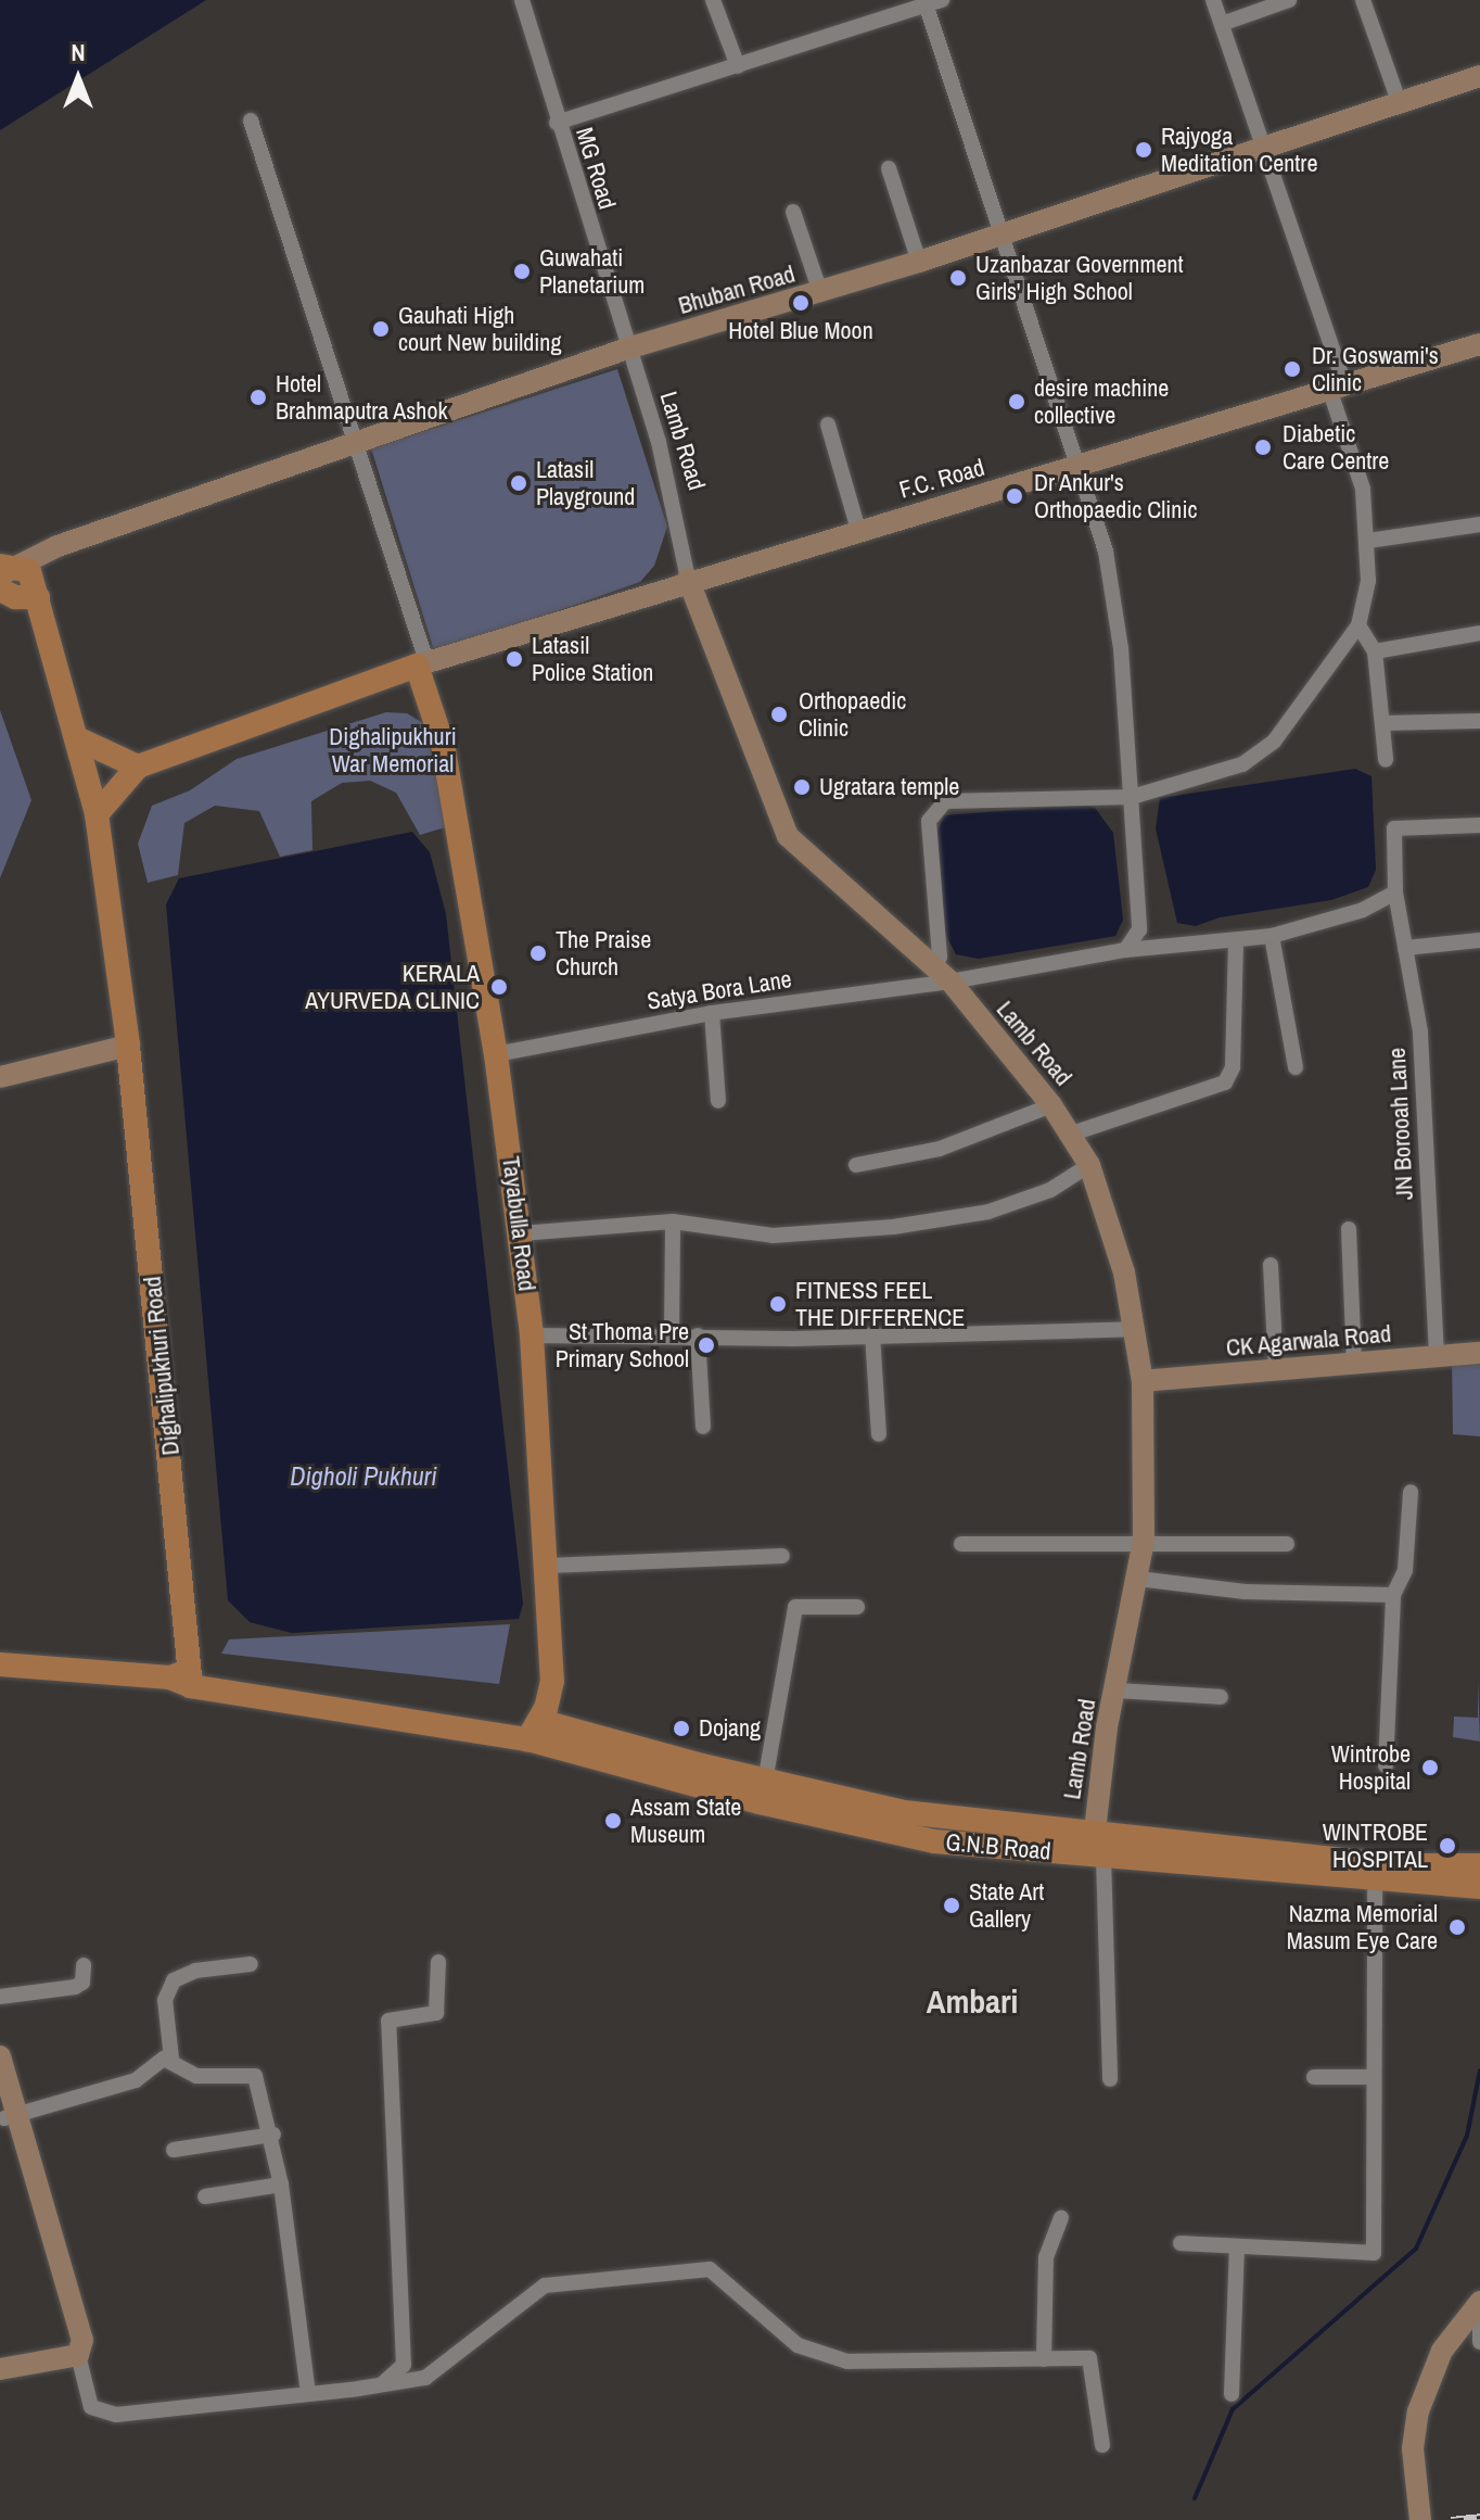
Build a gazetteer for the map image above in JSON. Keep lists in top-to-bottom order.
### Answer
{
  "streets": {
    "main road": ["Tayabulla Road", "Dighalipukhuri Road", "G.N.B Road"],
    "street": [
      "MG Road",
      "Bhuban Road",
      "Lamb Road",
      "F.C. Road",
      "Satya Bora Lane",
      "JN Borooah Lane",
      "CK Agarwala Road"
    ]
  },
  "crossings": [
    ["MG Road", "Bhuban Road"],
    ["MG Road", "Lamb Road"],
    ["Bhuban Road", "Lamb Road"],
    ["Lamb Road", "F.C. Road"],
    ["Lamb Road", "Satya Bora Lane"],
    ["Lamb Road", "CK Agarwala Road"],
    ["Lamb Road", "G.N.B Road"],
    ["F.C. Road", "Tayabulla Road"],
    ["Satya Bora Lane", "JN Borooah Lane"],
    ["Satya Bora Lane", "Tayabulla Road"],
    ["JN Borooah Lane", "CK Agarwala Road"],
    ["Tayabulla Road", "G.N.B Road"]
  ],
  "districts": ["Ambari"],
  "water": ["Digholi Pukhuri"],
  "parks": ["Dighalipukhuri War Memorial"],
  "places": [
    "Rajyoga Meditation Centre",
    "Guwahati Planetarium",
    "Uzanbazar Government Girls' High School",
    "Hotel Blue Moon",
    "Gauhati High court New building",
    "Dr. Goswami's Clinic",
    "Hotel Brahmaputra Ashok",
    "desire machine collective",
    "Diabetic Care Centre",
    "Latasil Playground",
    "Dr Ankur's Orthopaedic Clinic",
    "Latasil Police Station",
    "Orthopaedic Clinic",
    "Ugratara temple",
    "The Praise Church",
    "KERALA AYURVEDA CLINIC",
    "FITNESS FEEL THE DIFFERENCE",
    "St Thoma Pre Primary School",
    "Dojang",
    "Wintrobe Hospital",
    "Assam State Museum",
    "WINTROBE HOSPITAL",
    "State Art Gallery",
    "Nazma Memorial Masum Eye Care"
  ],
  "north": "top"
}
